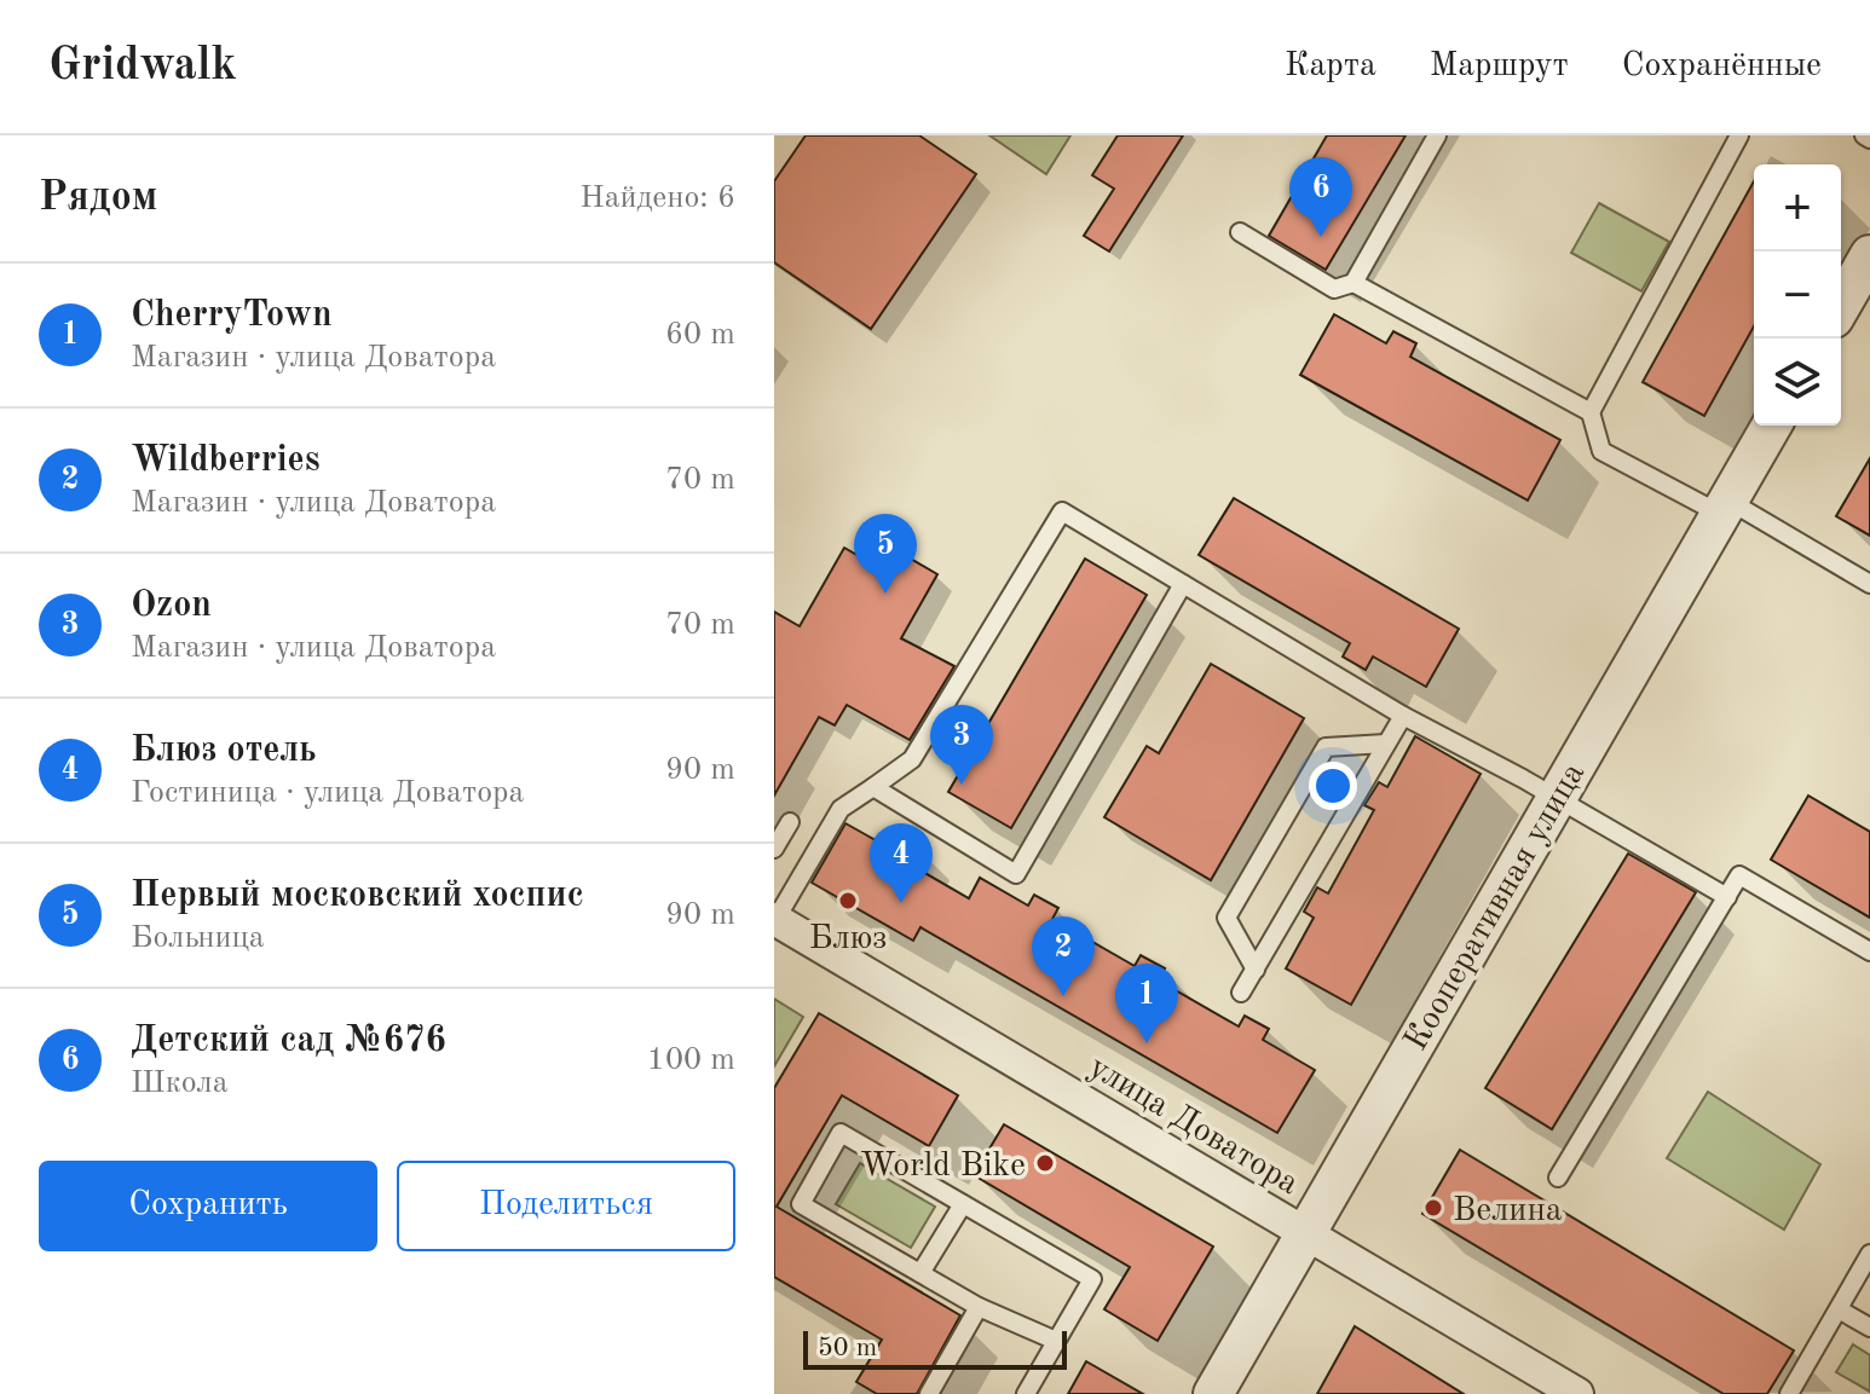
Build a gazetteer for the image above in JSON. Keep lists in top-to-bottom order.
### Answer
{
  "streets": {
    "street": ["Кооперативная улица", "улица Доватора"]
  },
  "crossings": [
    ["Кооперативная улица", "улица Доватора"]
  ],
  "places": ["Блюз", "World Bike", "Велина"],
  "scale_bar": "50 m",
  "page": {
    "header": "Gridwalk",
    "nav": ["Карта", "Маршрут", "Сохранённые"],
    "heading": ["Рядом", "Найдено: 6"],
    "pins": [
      "6",
      "5",
      "3",
      "4",
      "2",
      "1"
    ],
    "map_buttons": ["+", "−"],
    "list": [
      {
        "mark": "1",
        "name": "CherryTown",
        "note": "Магазин · улица Доватора",
        "value": "60 m"
      },
      {
        "mark": "2",
        "name": "Wildberries",
        "note": "Магазин · улица Доватора",
        "value": "70 m"
      },
      {
        "mark": "3",
        "name": "Ozon",
        "note": "Магазин · улица Доватора",
        "value": "70 m"
      },
      {
        "mark": "4",
        "name": "Блюз отель",
        "note": "Гостиница · улица Доватора",
        "value": "90 m"
      },
      {
        "mark": "5",
        "name": "Первый московский хоспис",
        "note": "Больница",
        "value": "90 m"
      },
      {
        "mark": "6",
        "name": "Детский сад №676",
        "note": "Школа",
        "value": "100 m"
      }
    ],
    "buttons": ["Сохранить", "Поделиться"],
    "scale": "50 m"
  }
}
